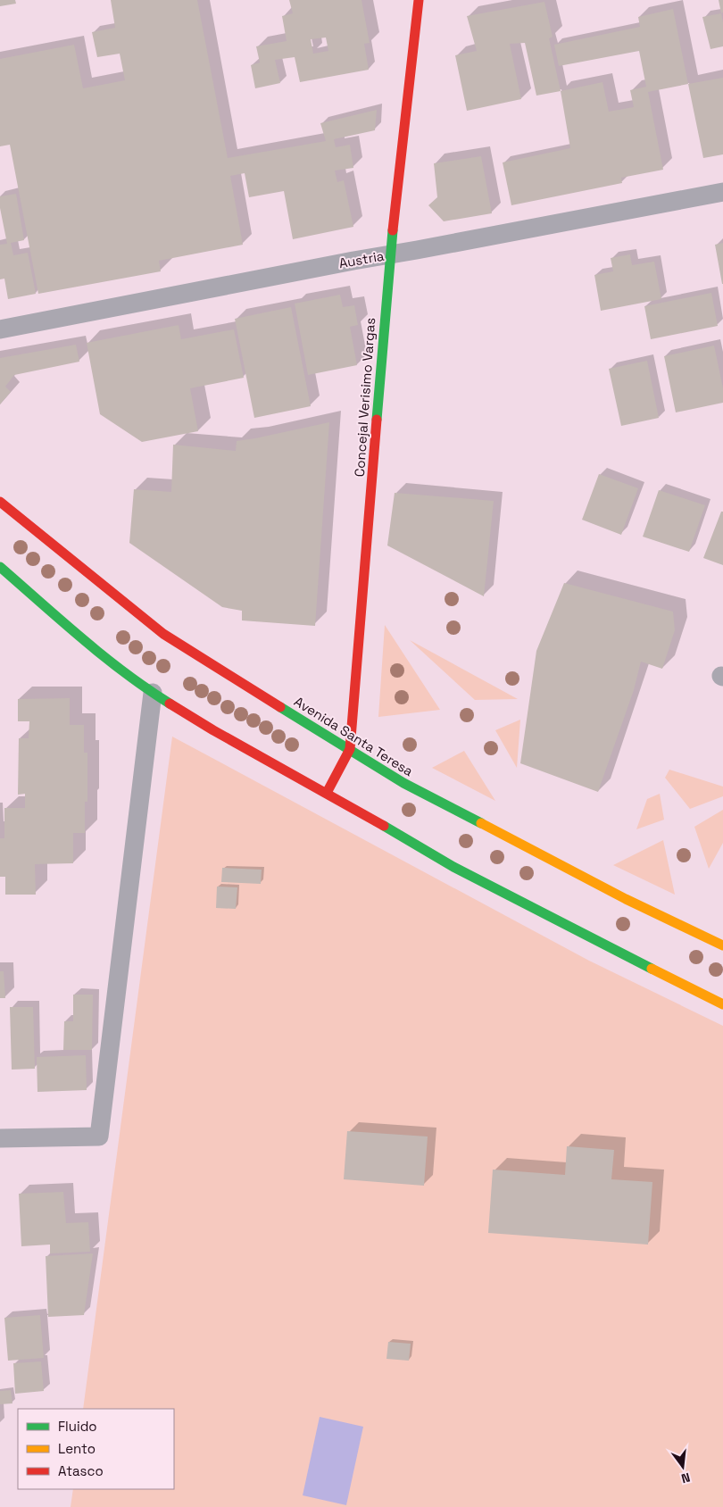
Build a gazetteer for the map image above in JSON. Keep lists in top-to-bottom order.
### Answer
{
  "streets": {
    "main road": ["Concejal Verisimo Vargas", "Avenida Santa Teresa"],
    "street": ["Austria"]
  },
  "crossings": [
    ["Austria", "Concejal Verisimo Vargas"],
    ["Concejal Verisimo Vargas", "Avenida Santa Teresa"]
  ],
  "legend": ["Fluido", "Lento", "Atasco"],
  "north": "bottom"
}
